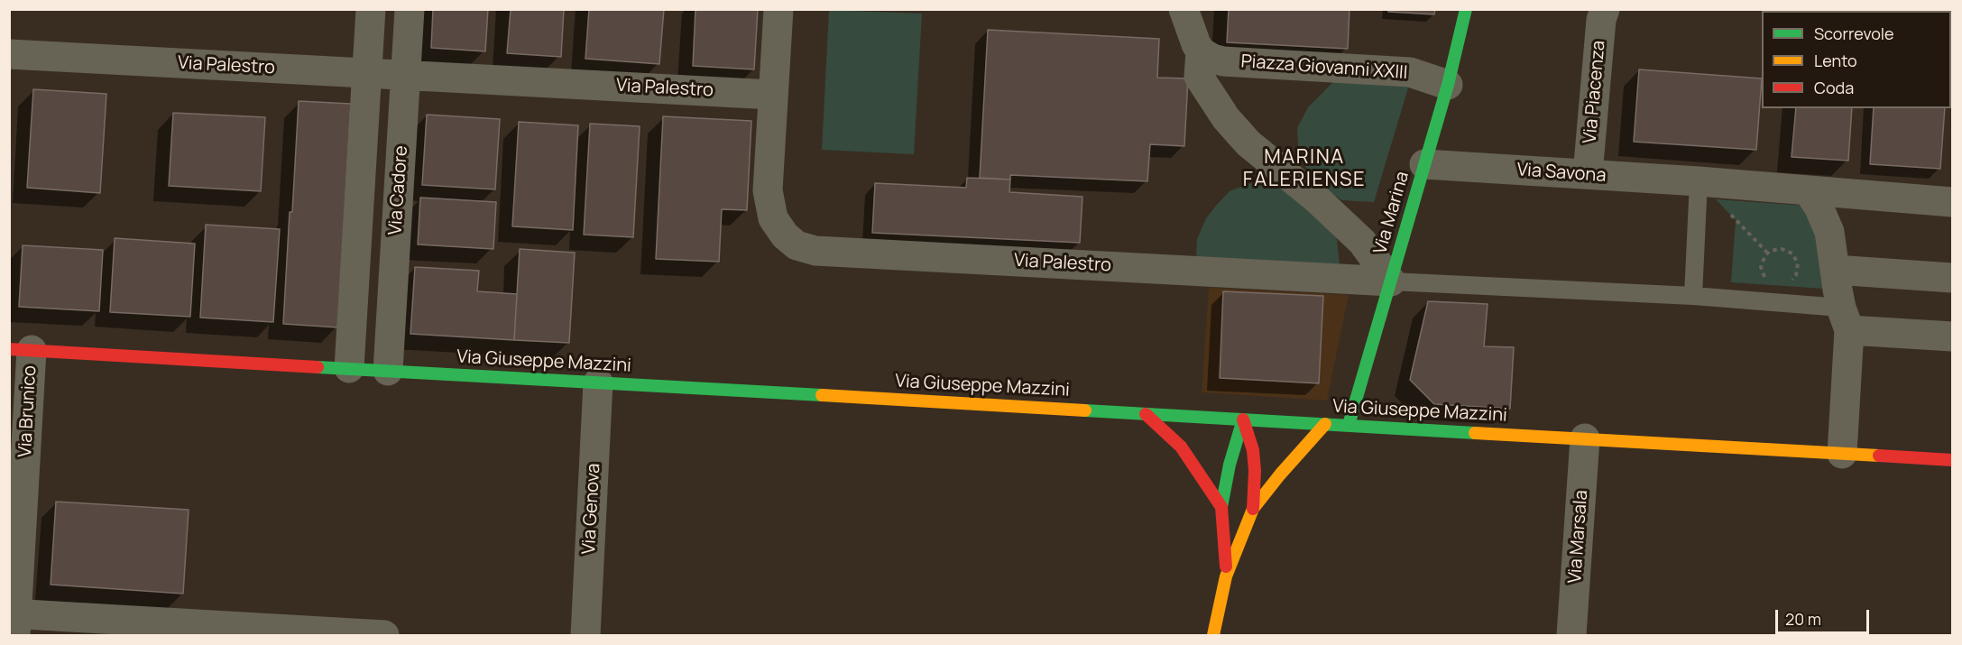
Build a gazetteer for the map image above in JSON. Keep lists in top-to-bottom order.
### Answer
{
  "streets": {
    "main road": ["Via Marina", "Via Giuseppe Mazzini"],
    "street": [
      "Via Palestro",
      "Piazza Giovanni XXIII",
      "Via Piacenza",
      "Via Savona",
      "Via Cadore",
      "Via Brunico",
      "Via Genova",
      "Via Marsala"
    ]
  },
  "crossings": [
    ["Via Palestro", "Via Cadore"],
    ["Via Palestro", "Via Marina"],
    ["Piazza Giovanni XXIII", "Via Marina"],
    ["Via Piacenza", "Via Savona"],
    ["Via Savona", "Via Marina"],
    ["Via Cadore", "Via Giuseppe Mazzini"],
    ["Via Marina", "Via Giuseppe Mazzini"],
    ["Via Giuseppe Mazzini", "Via Brunico"],
    ["Via Giuseppe Mazzini", "Via Genova"],
    ["Via Giuseppe Mazzini", "Via Marsala"]
  ],
  "districts": ["MARINA FALERIENSE"],
  "legend": ["Scorrevole", "Lento", "Coda"],
  "scale_bar": "20 m"
}
